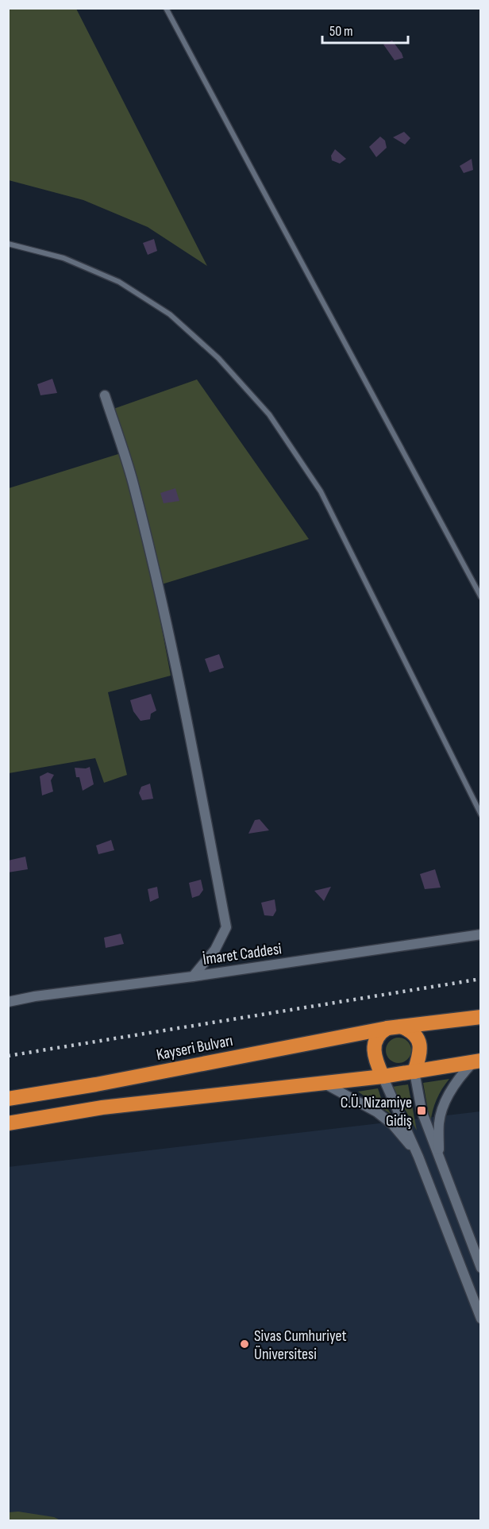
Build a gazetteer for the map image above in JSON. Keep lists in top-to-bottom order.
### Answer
{
  "streets": {
    "highway": ["Kayseri Bulvarı"],
    "street": ["İmaret Caddesi"]
  },
  "places": {
    "transit": ["C.Ü. Nizamiye Gidiş"],
    "other": ["Sivas Cumhuriyet Üniversitesi"]
  },
  "scale_bar": "50 m"
}
